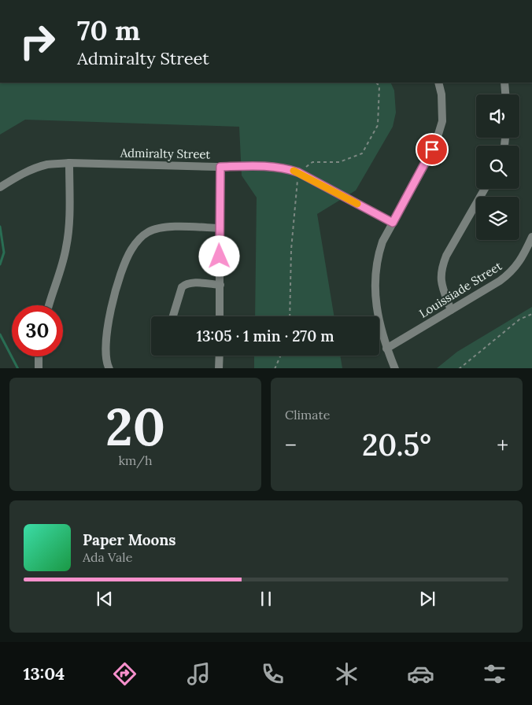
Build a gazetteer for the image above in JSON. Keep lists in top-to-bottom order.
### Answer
{
  "streets": {
    "street": ["Admiralty Street", "Louissiade Street"]
  },
  "page": {
    "turn": ["70 m", "Admiralty Street"],
    "limit": "30",
    "trip": "13:05 · 1 min · 270 m",
    "tile": [
      ["20", "km/h"],
      "Climate"
    ],
    "heat": ["−", "20.5°", "+"],
    "song": ["Paper Moons", "Ada Vale"],
    "tabs": "13:04"
  }
}
